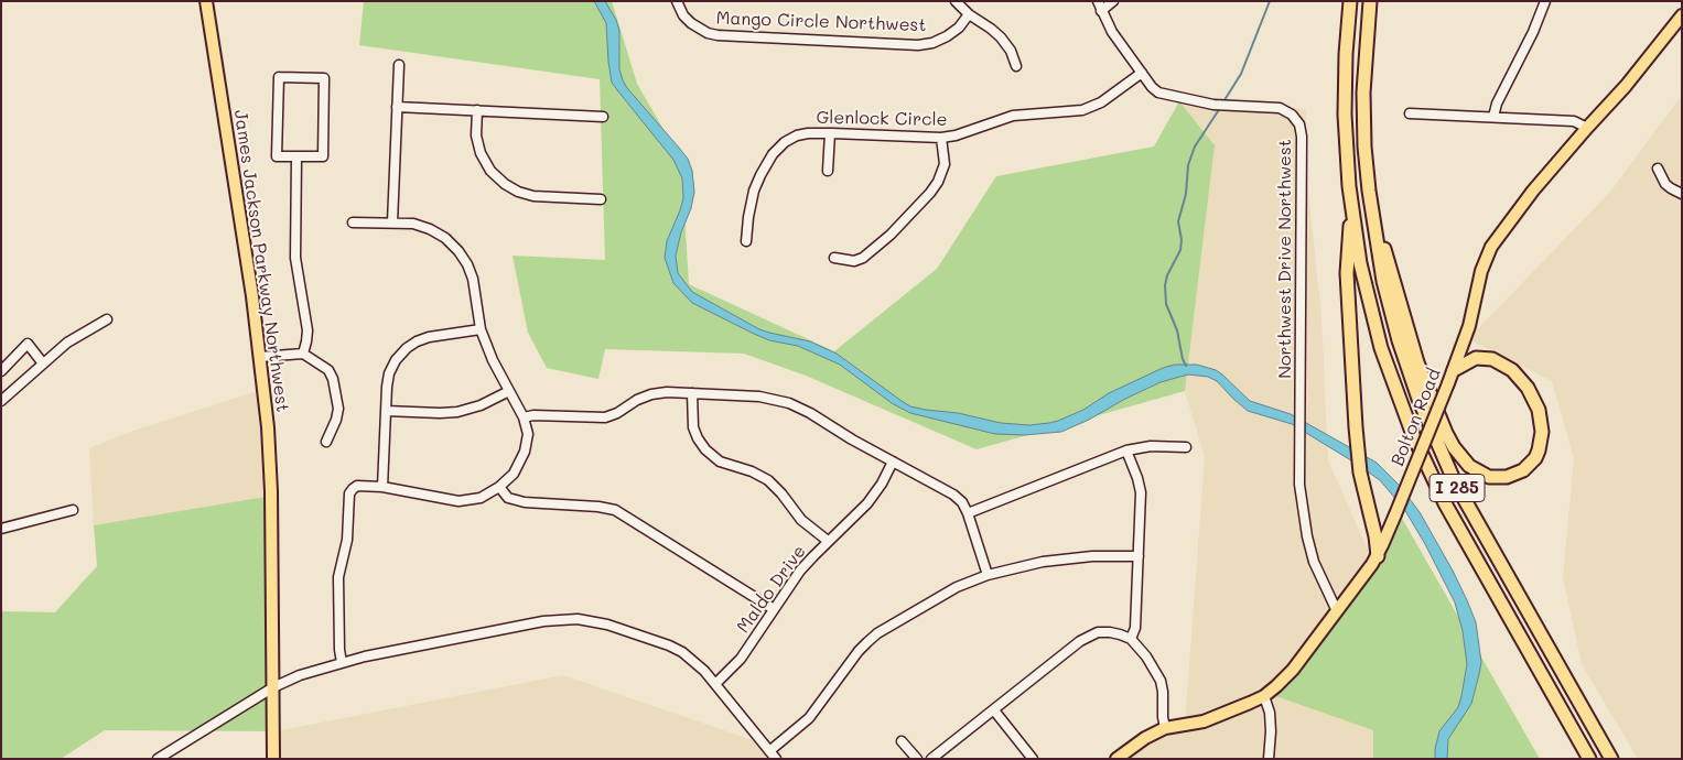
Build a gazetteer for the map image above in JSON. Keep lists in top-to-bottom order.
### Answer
{
  "streets": {
    "highway": ["I 285"],
    "main road": ["James Jackson Parkway Northwest", "Bolton Road"],
    "street": [
      "Mango Circle Northwest",
      "Glenlock Circle",
      "Northwest Drive Northwest",
      "Maldo Drive"
    ]
  },
  "crossings": [
    ["Glenlock Circle", "Northwest Drive Northwest"],
    ["Northwest Drive Northwest", "Bolton Road"]
  ]
}
